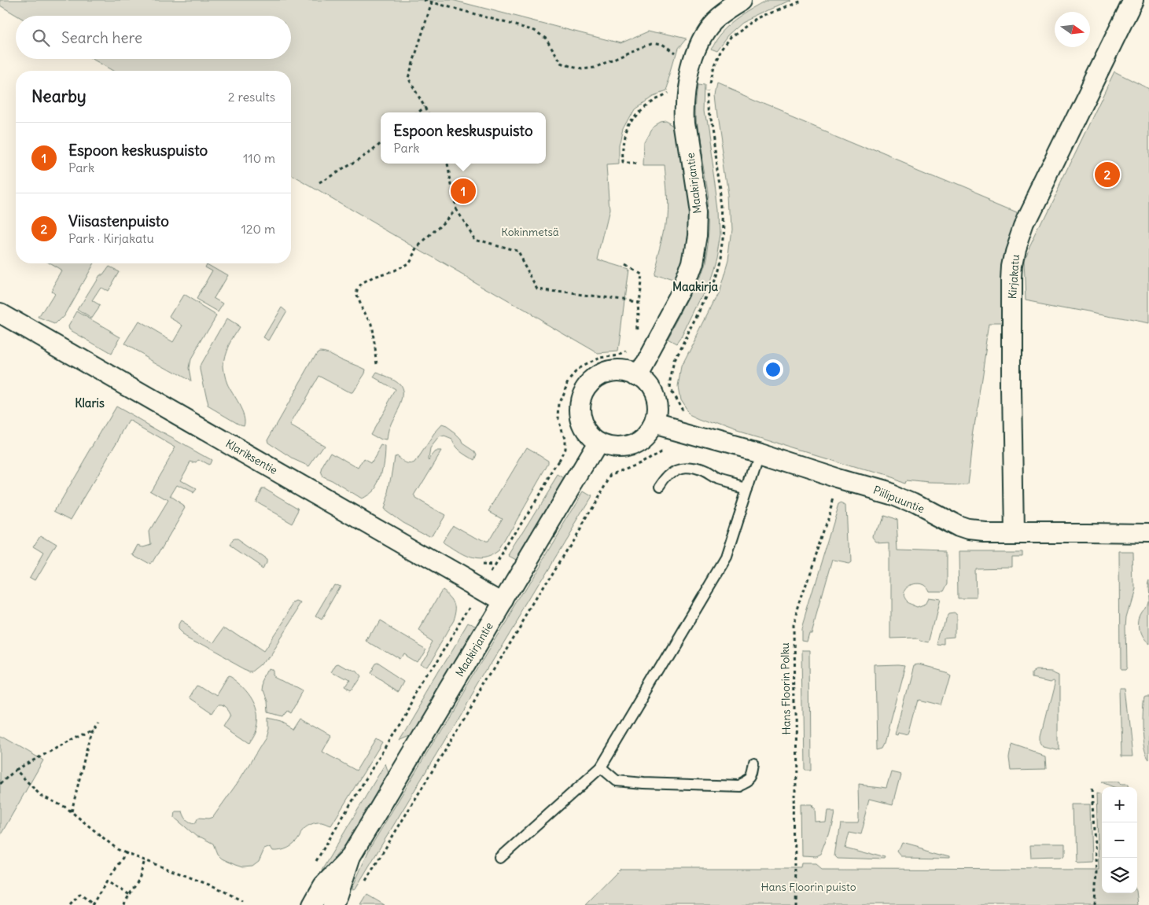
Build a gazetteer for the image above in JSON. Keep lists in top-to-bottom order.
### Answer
{
  "streets": {
    "street": [
      "Maakirjantie",
      "Kirjakatu",
      "Klariksentie",
      "Piilipuuntie"
    ],
    "path": ["Hans Floorin Polku"]
  },
  "crossings": [
    ["Maakirjantie", "Klariksentie"],
    ["Maakirjantie", "Piilipuuntie"],
    ["Kirjakatu", "Piilipuuntie"],
    ["Piilipuuntie", "Hans Floorin Polku"]
  ],
  "districts": ["Maakirja", "Klaris"],
  "parks": ["Kokinmetsä", "Hans Floorin puisto"],
  "north": "right",
  "page": {
    "search": "Search here",
    "heading": ["Nearby", "2 results"],
    "popup": ["Espoon keskuspuisto", "Park"],
    "list": [
      {
        "mark": "1",
        "name": "Espoon keskuspuisto",
        "note": "Park",
        "value": "110 m"
      },
      {
        "mark": "2",
        "name": "Viisastenpuisto",
        "note": "Park · Kirjakatu",
        "value": "120 m"
      }
    ],
    "pins": ["2", "1"],
    "map_buttons": ["+", "−"]
  }
}
